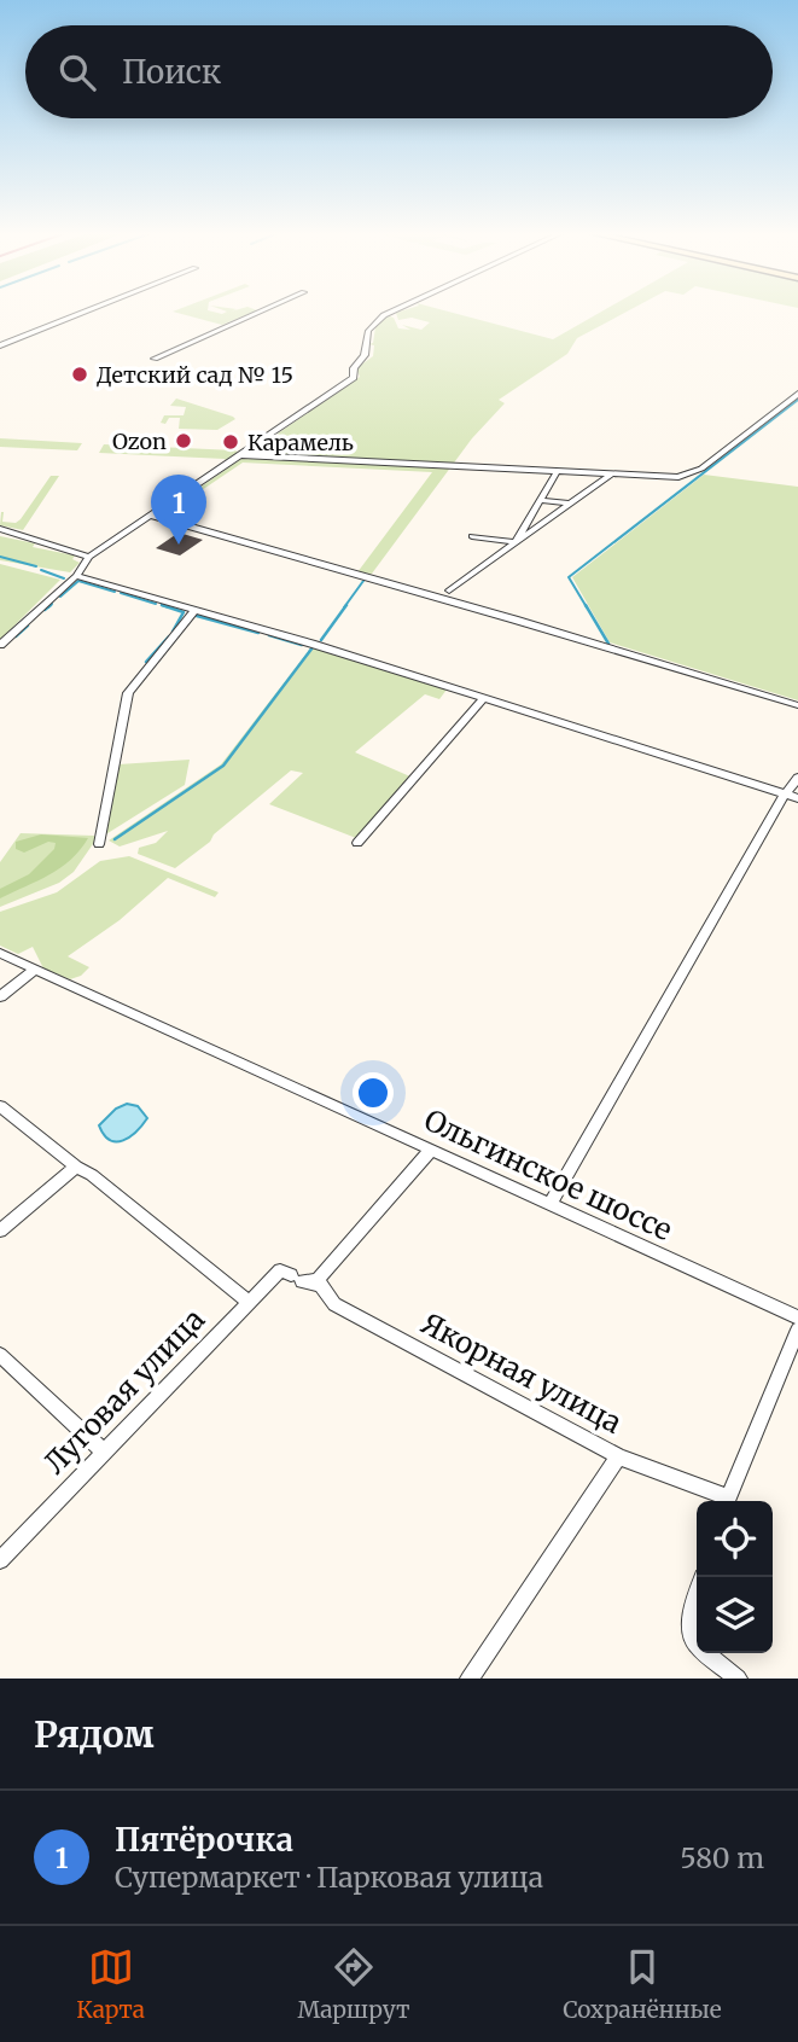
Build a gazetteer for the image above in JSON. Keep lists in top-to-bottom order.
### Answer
{
  "streets": {
    "street": ["Ольгинское шоссе", "Якорная улица", "Луговая улица"]
  },
  "crossings": [
    ["Ольгинское шоссе", "Луговая улица"],
    ["Якорная улица", "Луговая улица"]
  ],
  "places": ["Детский сад № 15", "Ozon", "Карамель"],
  "page": {
    "search": "Поиск",
    "pins": "1",
    "heading": "Рядом",
    "list": [
      {
        "mark": "1",
        "name": "Пятёрочка",
        "note": "Супермаркет · Парковая улица",
        "value": "580 m"
      }
    ],
    "nav": ["Карта", "Маршрут", "Сохранённые"]
  }
}
